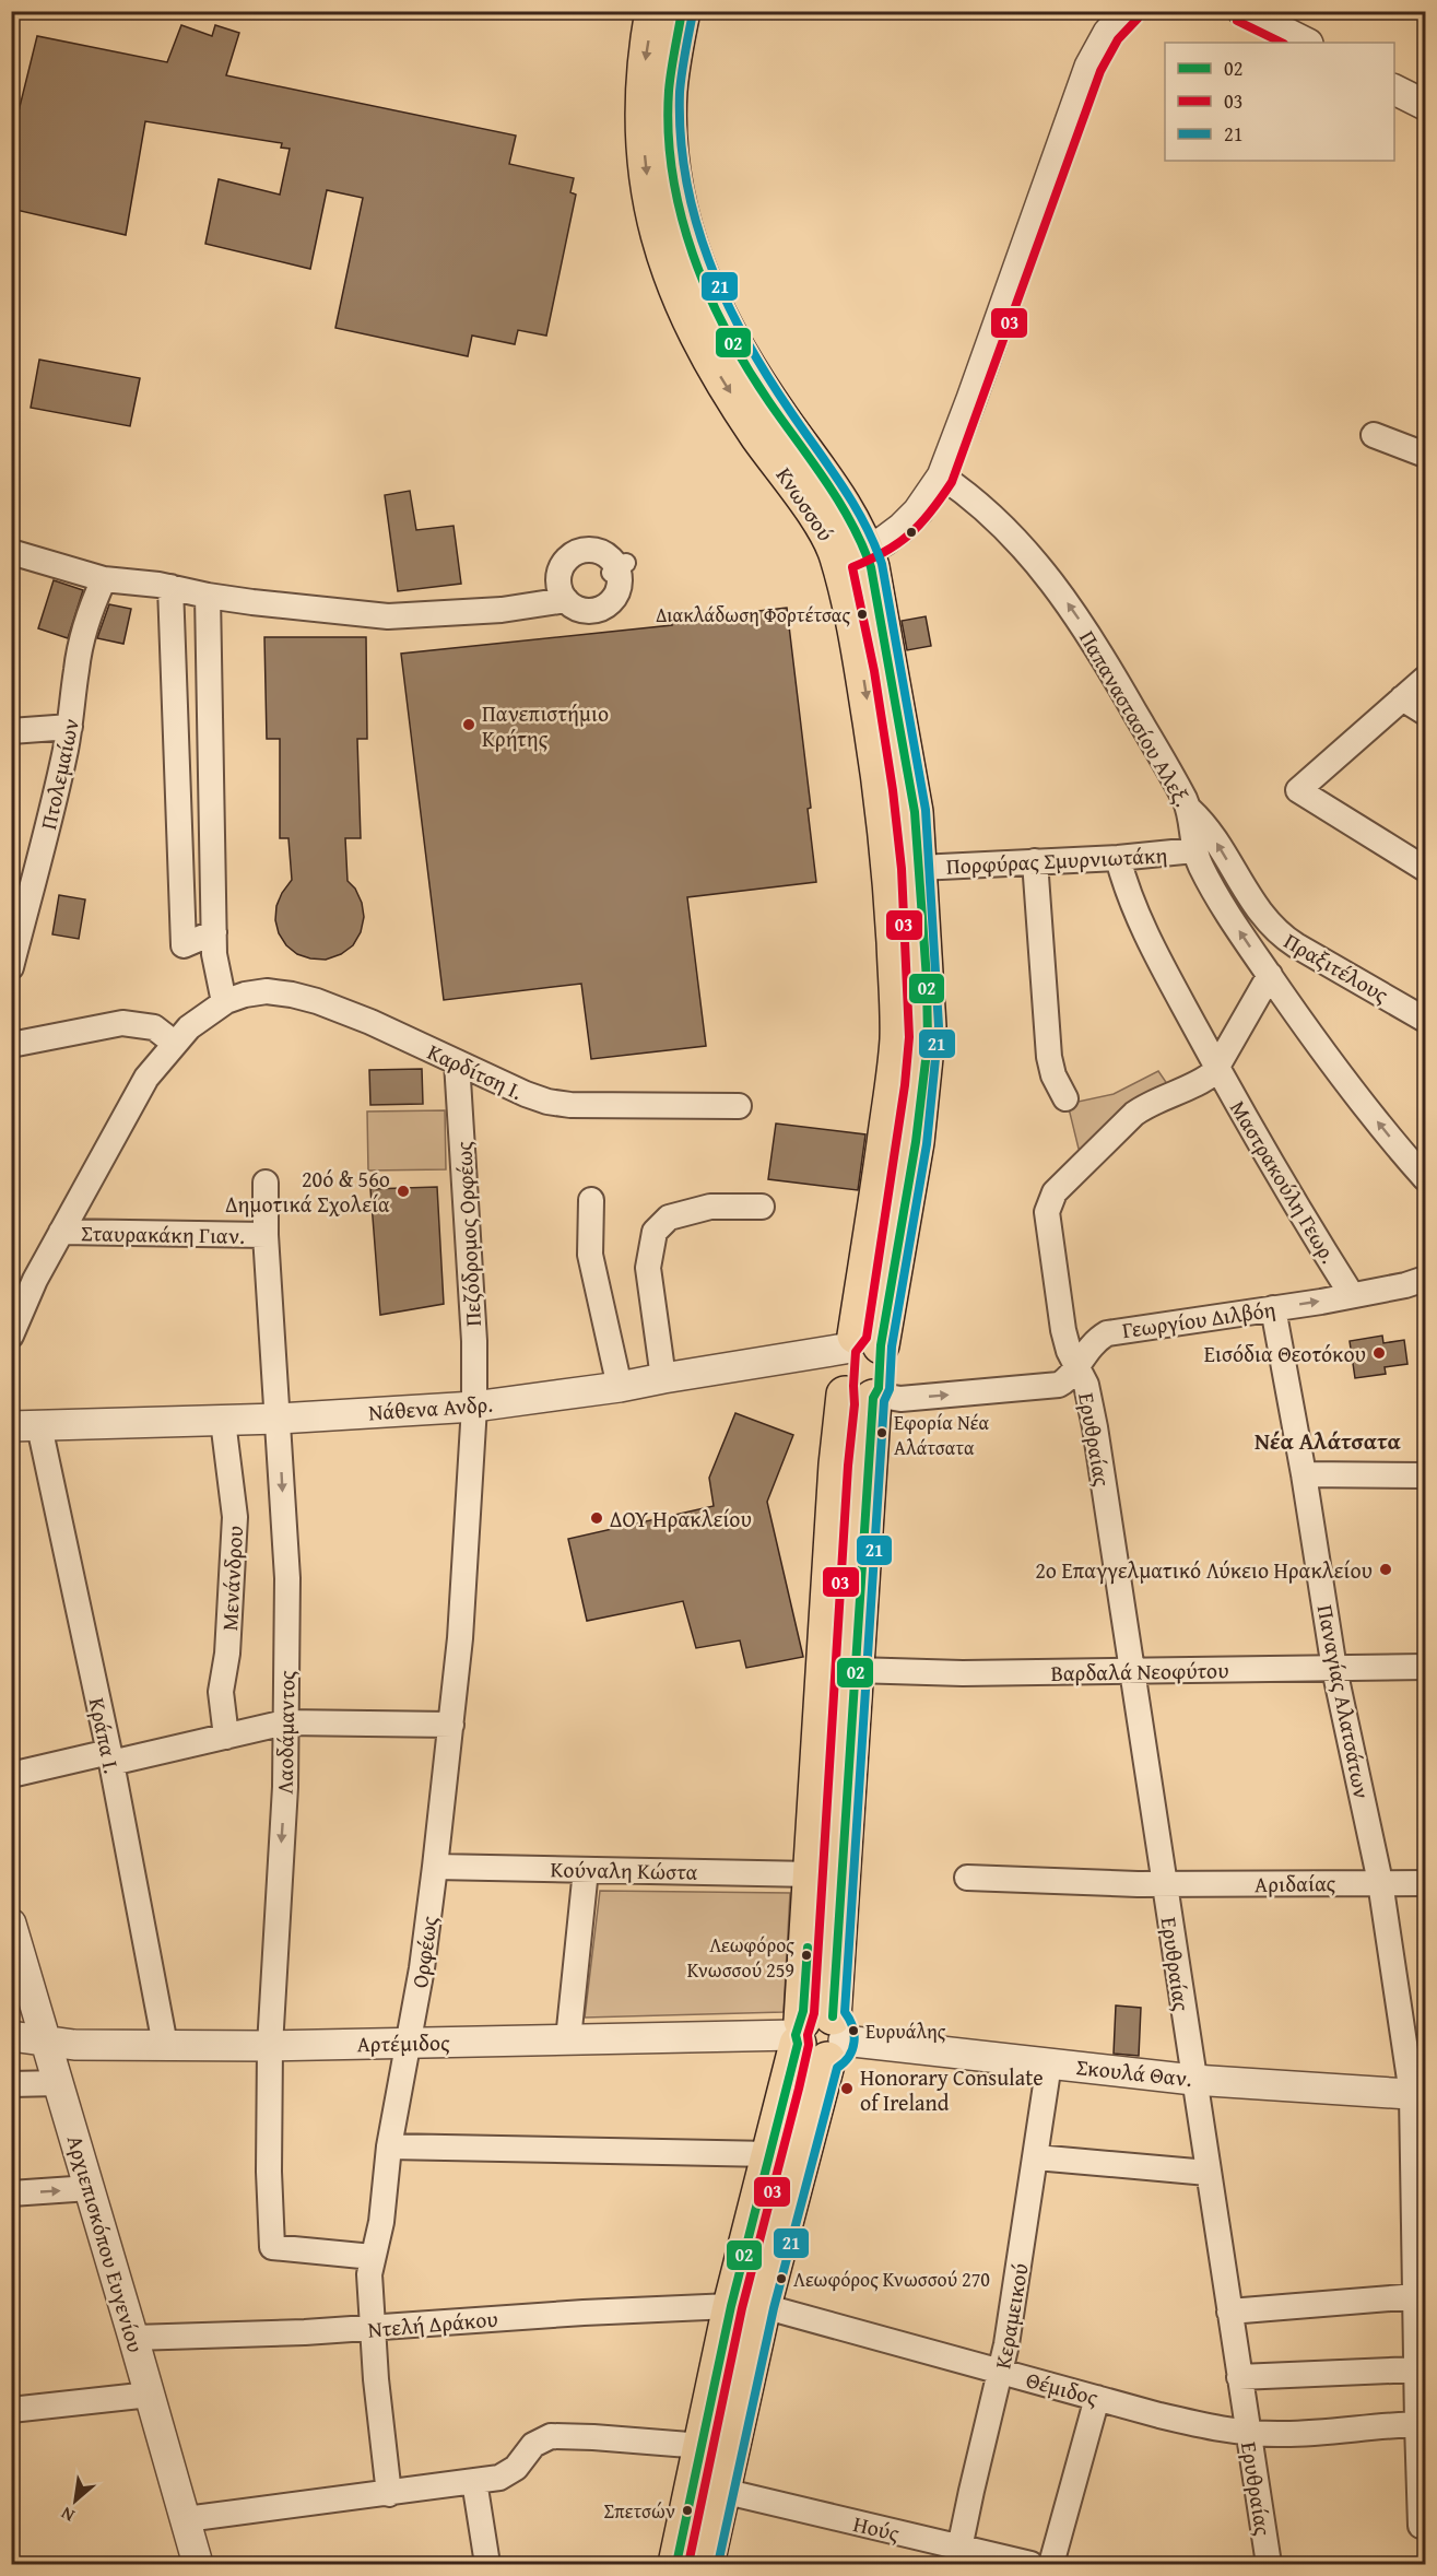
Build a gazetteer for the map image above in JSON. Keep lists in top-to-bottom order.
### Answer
{
  "streets": {
    "main road": ["Κνωσσού"],
    "street": [
      "Παπαναστασίου Αλεξ.",
      "Πτολεμαίων",
      "Πορφύρας Σμυρνιωτάκη",
      "Πραξιτέλους",
      "Καρδίτση Ι.",
      "Μαστρακούλη Γεωρ.",
      "Σταυρακάκη Γιαν.",
      "Πεζόδρομος Ορφέως",
      "Γεωργίου Διλβόη",
      "Νάθενα Ανδρ.",
      "Ερυθραίας",
      "Μενάνδρου",
      "Βαρδαλά Νεοφύτου",
      "Παναγίας Αλατσάτων",
      "Λαοδάμαντος",
      "Κράπα Ι.",
      "Κούναλη Κώστα",
      "Αριδαίας",
      "Ορφέως",
      "Αρτέμιδος",
      "Σκουλά Θαν.",
      "Αρχιεπισκόπου Ευγενίου",
      "Κεραμεικού",
      "Ντελή Δράκου",
      "Θέμιδος",
      "Ηούς"
    ]
  },
  "crossings": [
    ["Κνωσσού", "Πορφύρας Σμυρνιωτάκη"],
    ["Κνωσσού", "Νάθενα Ανδρ."],
    ["Παπαναστασίου Αλεξ.", "Πορφύρας Σμυρνιωτάκη"],
    ["Παπαναστασίου Αλεξ.", "Πραξιτέλους"],
    ["Πορφύρας Σμυρνιωτάκη", "Μαστρακούλη Γεωρ."],
    ["Καρδίτση Ι.", "Σταυρακάκη Γιαν."],
    ["Καρδίτση Ι.", "Πεζόδρομος Ορφέως"],
    ["Μαστρακούλη Γεωρ.", "Γεωργίου Διλβόη"],
    ["Σταυρακάκη Γιαν.", "Νάθενα Ανδρ."],
    ["Σταυρακάκη Γιαν.", "Λαοδάμαντος"],
    ["Πεζόδρομος Ορφέως", "Νάθενα Ανδρ."],
    ["Πεζόδρομος Ορφέως", "Ορφέως"],
    ["Γεωργίου Διλβόη", "Ερυθραίας"],
    ["Γεωργίου Διλβόη", "Παναγίας Αλατσάτων"],
    ["Νάθενα Ανδρ.", "Μενάνδρου"],
    ["Νάθενα Ανδρ.", "Λαοδάμαντος"],
    ["Νάθενα Ανδρ.", "Κράπα Ι."],
    ["Νάθενα Ανδρ.", "Ορφέως"],
    ["Ερυθραίας", "Βαρδαλά Νεοφύτου"],
    ["Ερυθραίας", "Αριδαίας"],
    ["Ερυθραίας", "Σκουλά Θαν."],
    ["Ερυθραίας", "Θέμιδος"],
    ["Βαρδαλά Νεοφύτου", "Παναγίας Αλατσάτων"],
    ["Παναγίας Αλατσάτων", "Αριδαίας"],
    ["Παναγίας Αλατσάτων", "Σκουλά Θαν."],
    ["Παναγίας Αλατσάτων", "Θέμιδος"],
    ["Λαοδάμαντος", "Αρτέμιδος"],
    ["Κράπα Ι.", "Αρτέμιδος"],
    ["Κούναλη Κώστα", "Ορφέως"],
    ["Ορφέως", "Αρτέμιδος"],
    ["Ορφέως", "Ντελή Δράκου"],
    ["Αρτέμιδος", "Σκουλά Θαν."],
    ["Αρτέμιδος", "Αρχιεπισκόπου Ευγενίου"],
    ["Σκουλά Θαν.", "Κεραμεικού"],
    ["Αρχιεπισκόπου Ευγενίου", "Ντελή Δράκου"],
    ["Κεραμεικού", "Θέμιδος"],
    ["Κεραμεικού", "Ηούς"],
    ["Ντελή Δράκου", "Θέμιδος"]
  ],
  "one_way": [
    "Παπαναστασίου Αλεξ.",
    "Πραξιτέλους",
    "Γεωργίου Διλβόη",
    "Λαοδάμαντος"
  ],
  "districts": ["Νέα Αλάτσατα"],
  "places": [
    "Διακλάδωση Φορτέτσας",
    "Πανεπιστήμιο Κρήτης",
    "20ό & 56ο Δημοτικά Σχολεία",
    "Εισόδια Θεοτόκου",
    "Εφορία Νέα Αλάτσατα",
    "ΔΟΥ Ηρακλείου",
    "2ο Επαγγελματικό Λύκειο Ηρακλείου",
    "Λεωφόρος Κνωσσού 259",
    "Ευρυάλης",
    "Honorary Consulate of Ireland",
    "Λεωφόρος Κνωσσού 270",
    "Σπετσών"
  ],
  "lines": ["transit line 02", "transit line 21", "transit line 03"],
  "legend": ["02", "03", "21"],
  "north": "bottom left"
}
